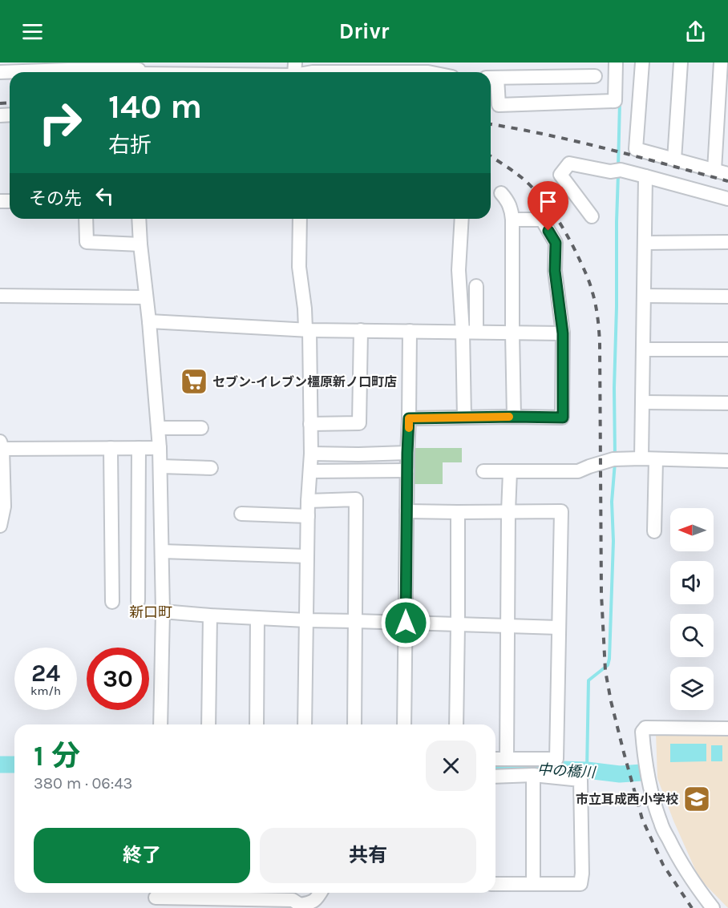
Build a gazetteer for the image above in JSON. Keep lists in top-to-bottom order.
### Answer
{
  "districts": ["新口町"],
  "water": ["中の橋川"],
  "places": {
    "supermarket": ["セブン-イレブン橿原新ノ口町店"],
    "school or university": ["市立耳成西小学校"]
  },
  "north": "left",
  "page": {
    "header": "Drivr",
    "turn": ["140 m", "右折"],
    "then": "その先",
    "speed": "24 km/h",
    "limit": "30",
    "heading": ["1 分", "380 m · 06:43"],
    "buttons": ["終了", "共有"]
  }
}
